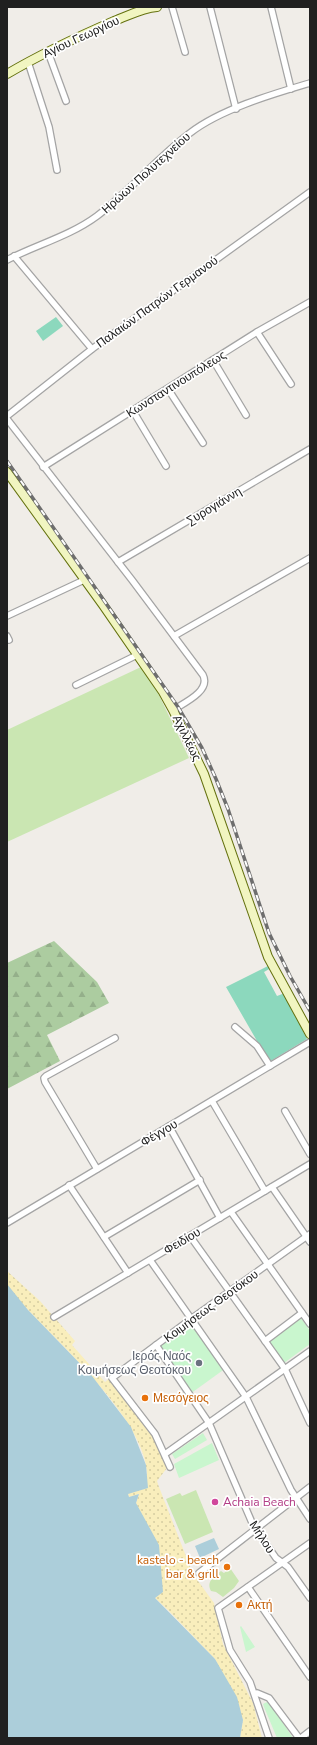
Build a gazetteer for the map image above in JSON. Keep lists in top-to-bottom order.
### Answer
{
  "streets": {
    "street": [
      "Αγίου Γεωργίου",
      "Ηρώων Πολυτεχνείου",
      "Παλαιών Πατρών Γερμανού",
      "Κωνσταντινουπόλεως",
      "Συρογιάννη",
      "Αχιλλέως",
      "Φέγγου",
      "Φειδίου",
      "Κοιμήσεως Θεοτόκου",
      "Μήλου"
    ]
  },
  "crossings": [
    ["Κοιμήσεως Θεοτόκου", "Μήλου"]
  ],
  "places": [
    "Ιερός Ναός Κοιμήσεως Θεοτόκου",
    "Μεσόγειος",
    "Achaia Beach",
    "kastelo - beach bar & grill",
    "Ακτή"
  ]
}
